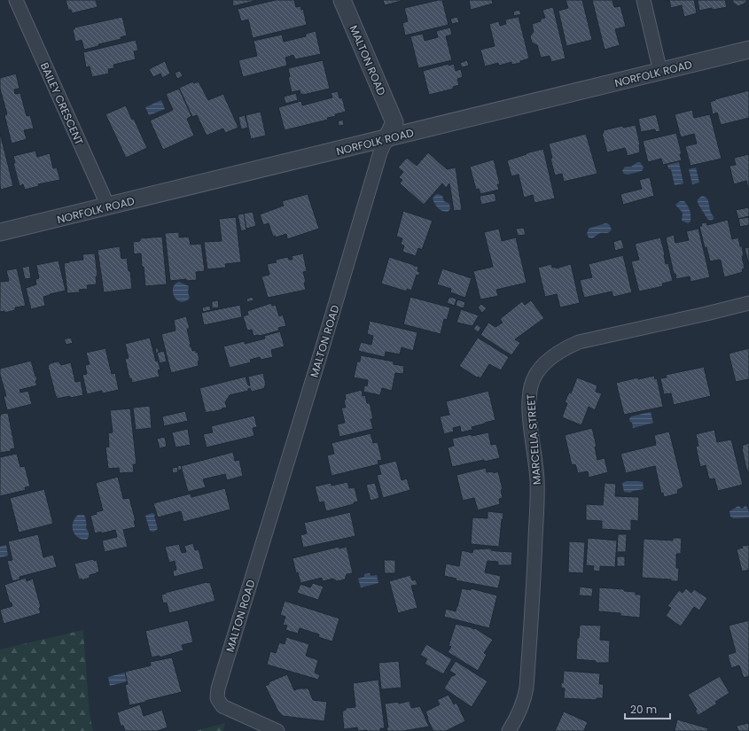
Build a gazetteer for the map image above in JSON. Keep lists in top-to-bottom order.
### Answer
{
  "streets": {
    "street": [
      "MALTON ROAD",
      "NORFOLK ROAD",
      "BAILEY CRESCENT",
      "MARCELLA STREET"
    ]
  },
  "crossings": [
    ["MALTON ROAD", "NORFOLK ROAD"],
    ["NORFOLK ROAD", "BAILEY CRESCENT"]
  ],
  "scale_bar": "20 m"
}
